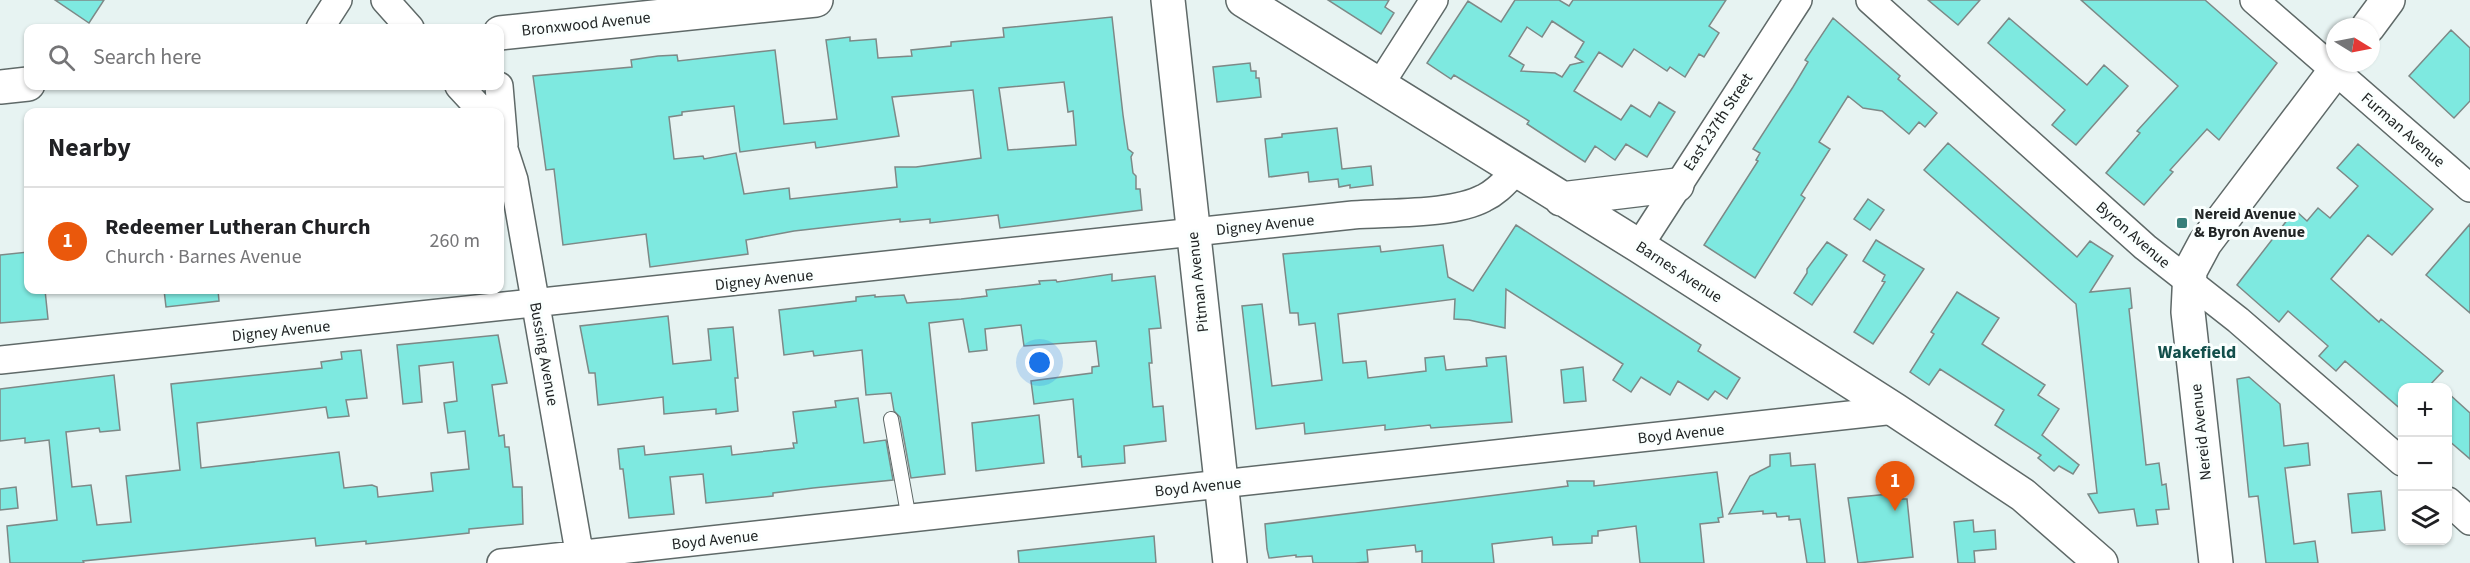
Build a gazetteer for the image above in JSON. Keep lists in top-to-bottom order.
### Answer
{
  "streets": {
    "street": [
      "Bronxwood Avenue",
      "East 237th Street",
      "Furman Avenue",
      "Digney Avenue",
      "Byron Avenue",
      "Barnes Avenue",
      "Pitman Avenue",
      "Bussing Avenue",
      "Nereid Avenue",
      "Boyd Avenue"
    ]
  },
  "crossings": [
    ["East 237th Street", "Barnes Avenue"],
    ["Digney Avenue", "Barnes Avenue"],
    ["Digney Avenue", "Pitman Avenue"],
    ["Digney Avenue", "Bussing Avenue"],
    ["Byron Avenue", "Nereid Avenue"],
    ["Barnes Avenue", "Boyd Avenue"],
    ["Pitman Avenue", "Boyd Avenue"],
    ["Bussing Avenue", "Boyd Avenue"]
  ],
  "districts": ["Wakefield"],
  "places": {
    "transit": ["Nereid Avenue & Byron Avenue"]
  },
  "north": "right",
  "page": {
    "search": "Search here",
    "heading": "Nearby",
    "list": [
      {
        "mark": "1",
        "name": "Redeemer Lutheran Church",
        "note": "Church · Barnes Avenue",
        "value": "260 m"
      }
    ],
    "map_buttons": ["+", "−"],
    "pins": "1"
  }
}
